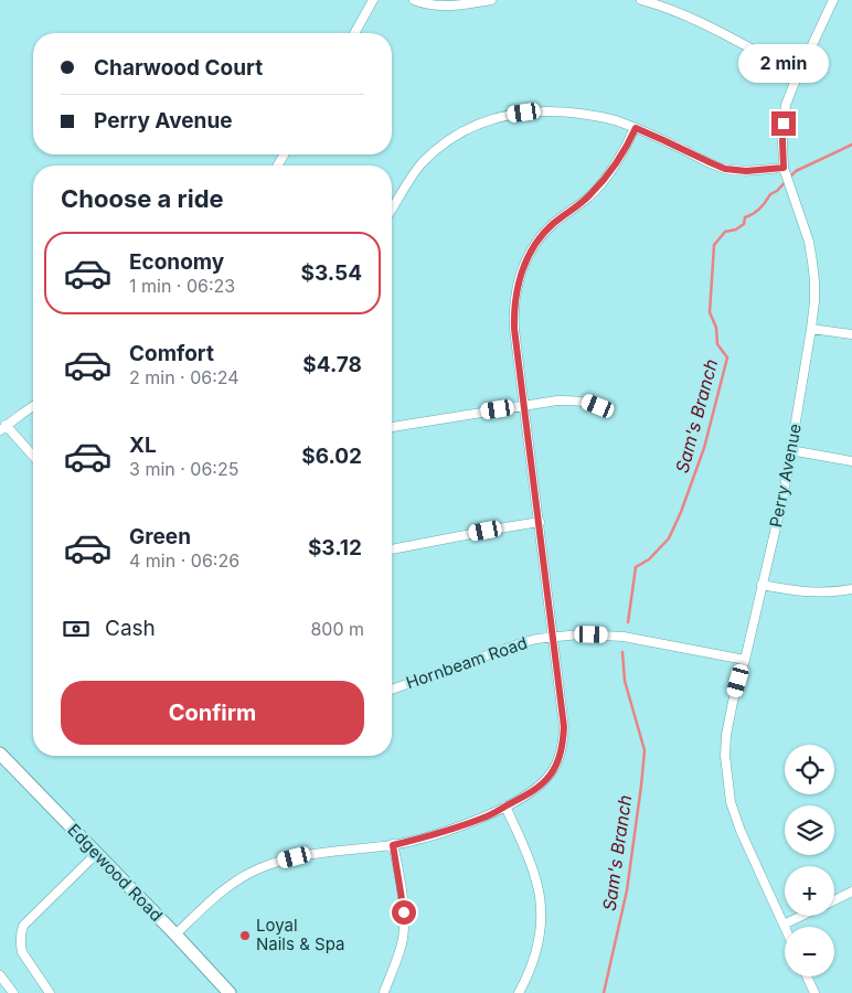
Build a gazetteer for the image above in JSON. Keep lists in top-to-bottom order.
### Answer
{
  "streets": {
    "main road": ["Edgewood Road"],
    "street": ["Perry Avenue", "Hornbeam Road"]
  },
  "crossings": [
    ["Perry Avenue", "Hornbeam Road"]
  ],
  "water": ["Sam's Branch"],
  "places": ["Loyal Nails & Spa"],
  "page": {
    "banner": ["Charwood Court", "Perry Avenue"],
    "bubble": "2 min",
    "heading": "Choose a ride",
    "list": [
      {
        "name": "Economy",
        "note": "1 min · 06:23",
        "value": "$3.54"
      },
      {
        "name": "Comfort",
        "note": "2 min · 06:24",
        "value": "$4.78"
      },
      {
        "name": "XL",
        "note": "3 min · 06:25",
        "value": "$6.02"
      },
      {
        "name": "Green",
        "note": "4 min · 06:26",
        "value": "$3.12"
      }
    ],
    "pay": ["Cash", "800 m"],
    "buttons": "Confirm",
    "map_buttons": ["+", "−"]
  }
}
